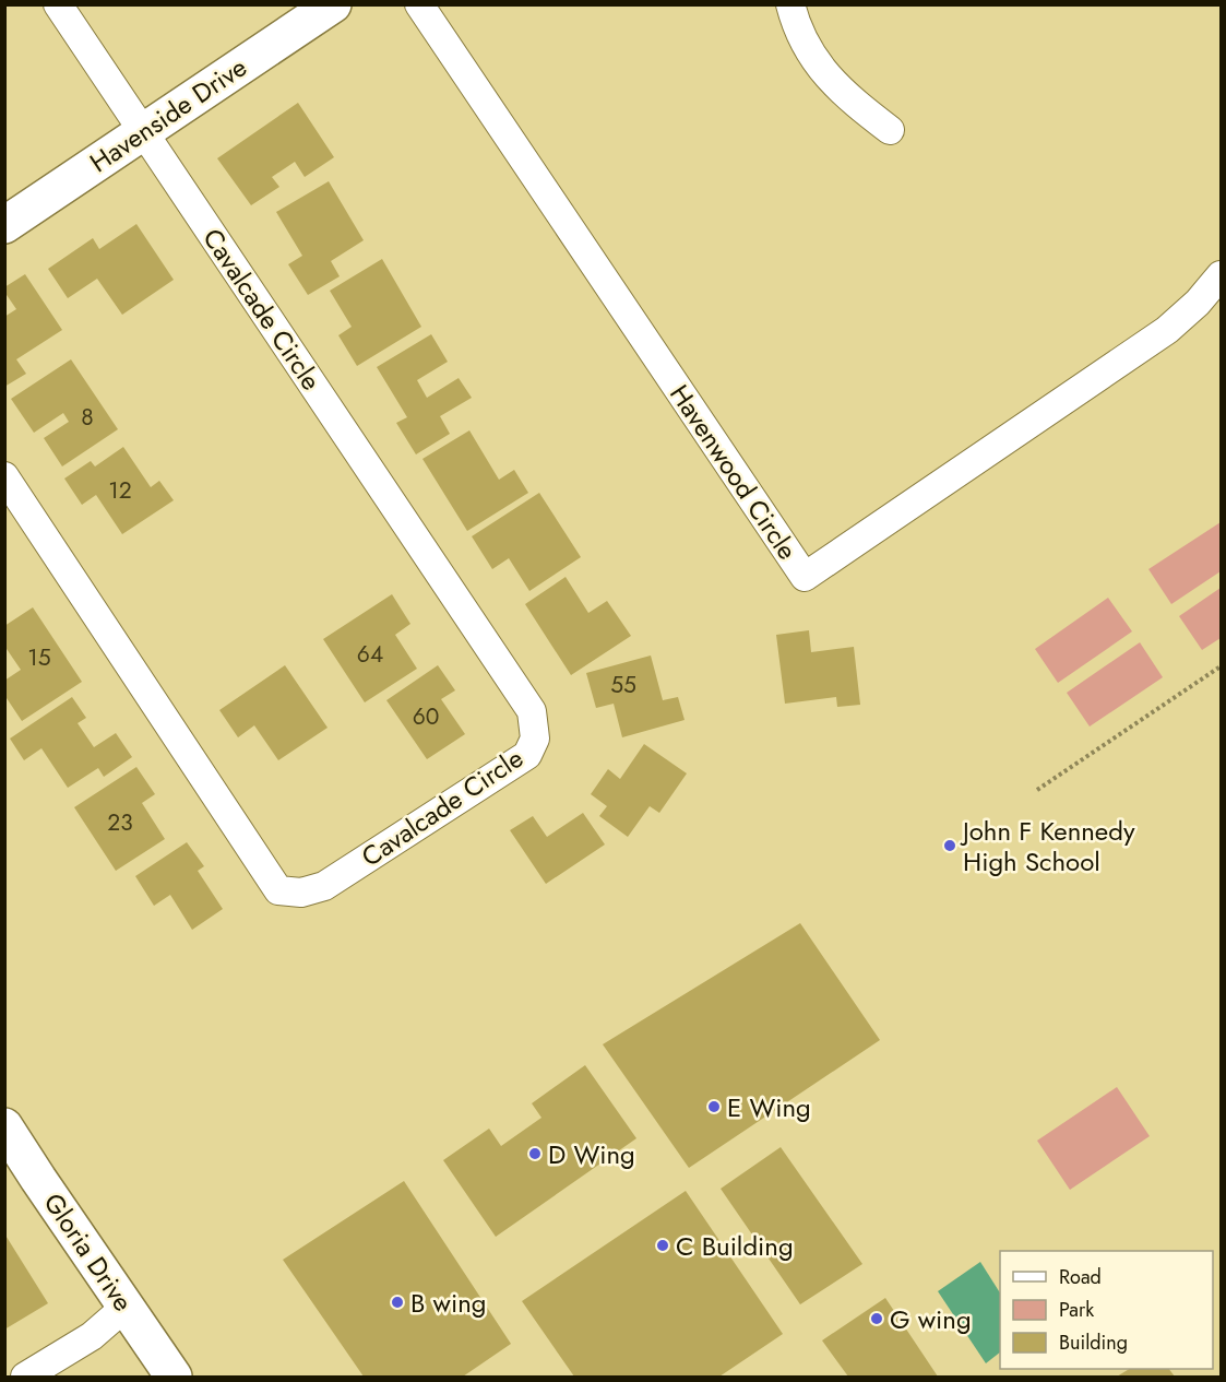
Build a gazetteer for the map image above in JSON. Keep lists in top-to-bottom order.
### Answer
{
  "streets": {
    "street": [
      "Havenside Drive",
      "Cavalcade Circle",
      "Havenwood Circle",
      "Gloria Drive"
    ]
  },
  "crossings": [
    ["Havenside Drive", "Cavalcade Circle"]
  ],
  "places": [
    "John F Kennedy High School",
    "E Wing",
    "D Wing",
    "C Building",
    "B wing",
    "G wing"
  ],
  "house_numbers": [
    "8",
    "12",
    "64",
    "15",
    "55",
    "60",
    "23"
  ],
  "legend": ["Road", "Park", "Building"]
}
